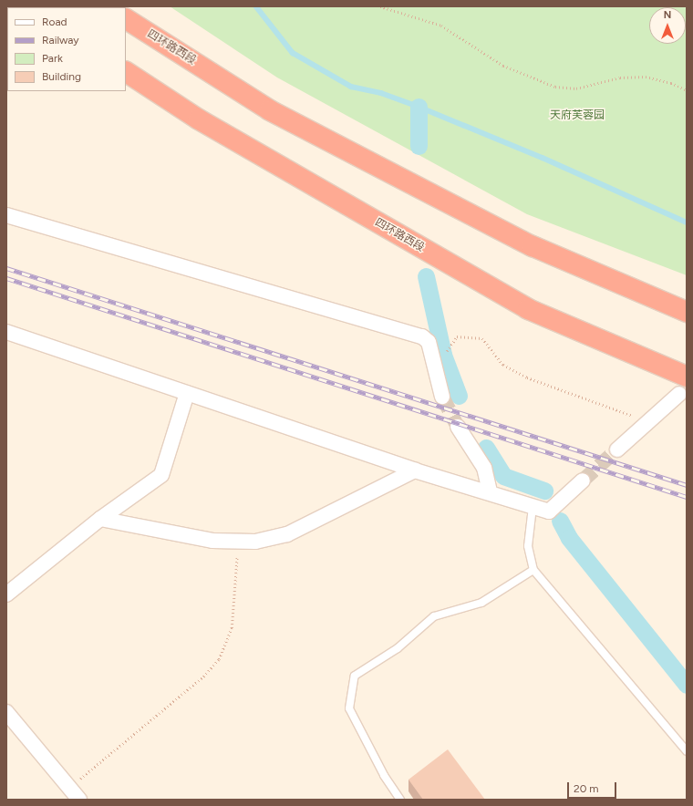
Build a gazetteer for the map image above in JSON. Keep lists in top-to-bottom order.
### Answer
{
  "streets": {
    "highway": ["四环路西段"]
  },
  "parks": ["天府芙蓉园"],
  "legend": [
    "Road",
    "Railway",
    "Park",
    "Building"
  ],
  "scale_bar": "20 m",
  "north": "top"
}
